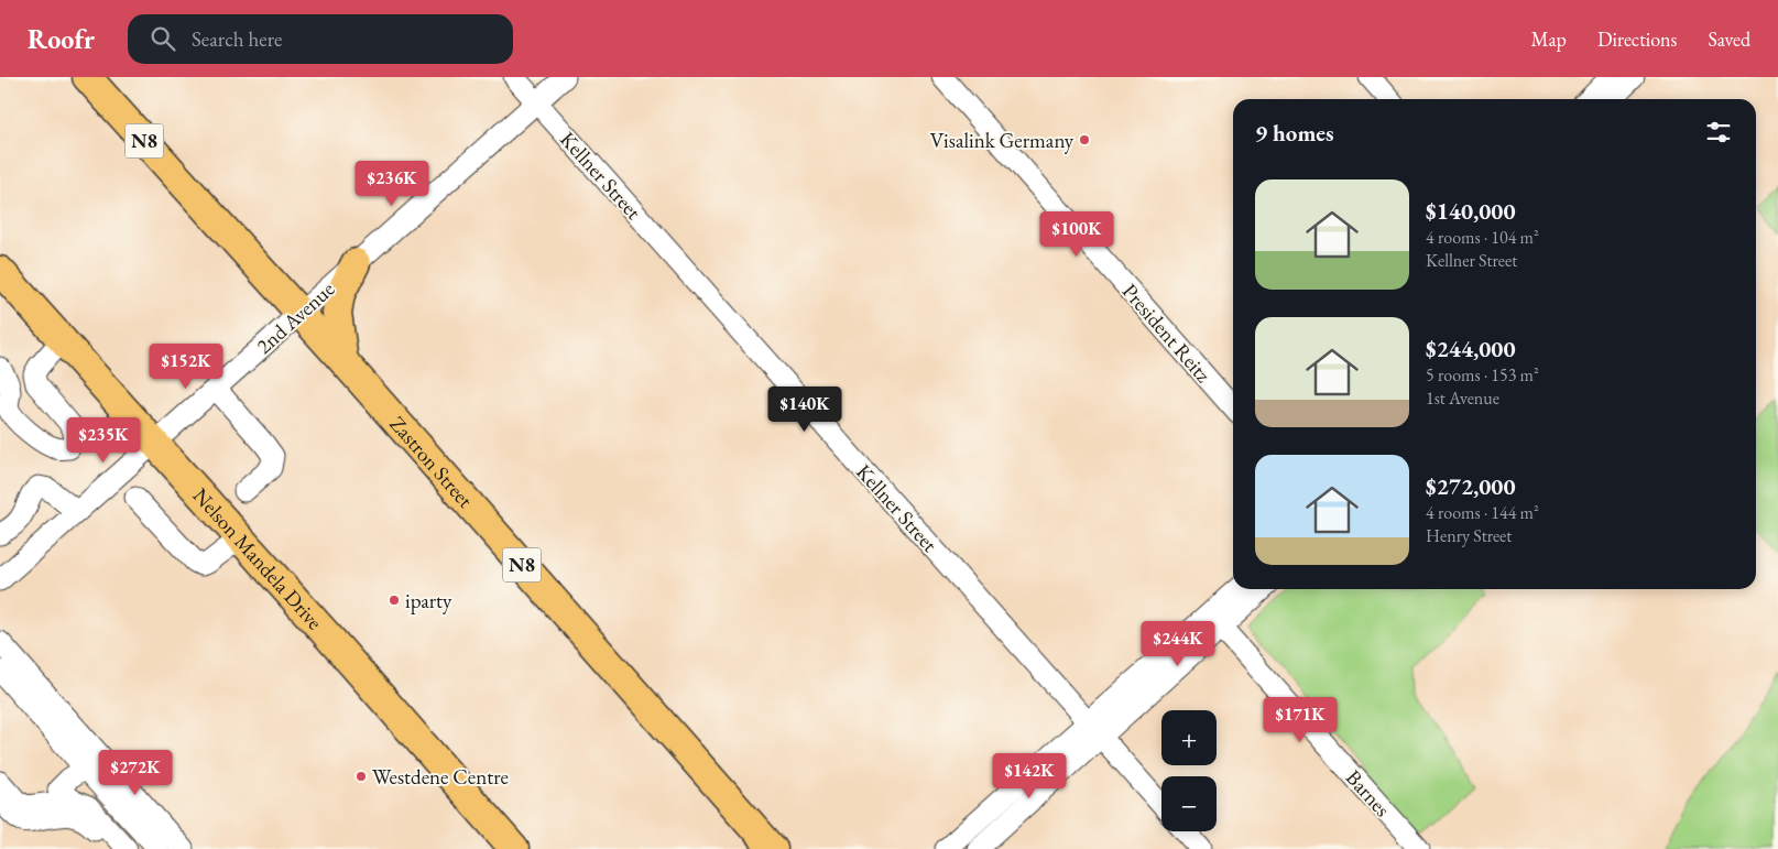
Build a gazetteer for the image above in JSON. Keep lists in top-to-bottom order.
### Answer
{
  "streets": {
    "highway": ["N8", "Zastron Street", "Nelson Mandela Drive"],
    "street": [
      "Kellner Street",
      "2nd Avenue",
      "President Reitz",
      "Barnes"
    ]
  },
  "crossings": [
    ["Kellner Street", "2nd Avenue"],
    ["2nd Avenue", "Zastron Street"],
    ["2nd Avenue", "Nelson Mandela Drive"]
  ],
  "places": ["Visalink Germany", "iparty", "Westdene Centre"],
  "page": {
    "header": "Roofr",
    "search": "Search here",
    "nav": ["Map", "Directions", "Saved"],
    "heading": "9 homes",
    "price": [
      "$236K",
      "$100K",
      "$152K",
      "$140K",
      "$235K",
      "$244K",
      "$171K",
      "$272K",
      "$142K"
    ],
    "list": [
      {
        "name": "$140,000",
        "note": "4 rooms · 104 m² · Kellner Street"
      },
      {
        "name": "$244,000",
        "note": "5 rooms · 153 m² · 1st Avenue"
      },
      {
        "name": "$272,000",
        "note": "4 rooms · 144 m² · Henry Street"
      }
    ],
    "map_buttons": ["+", "−"]
  }
}
